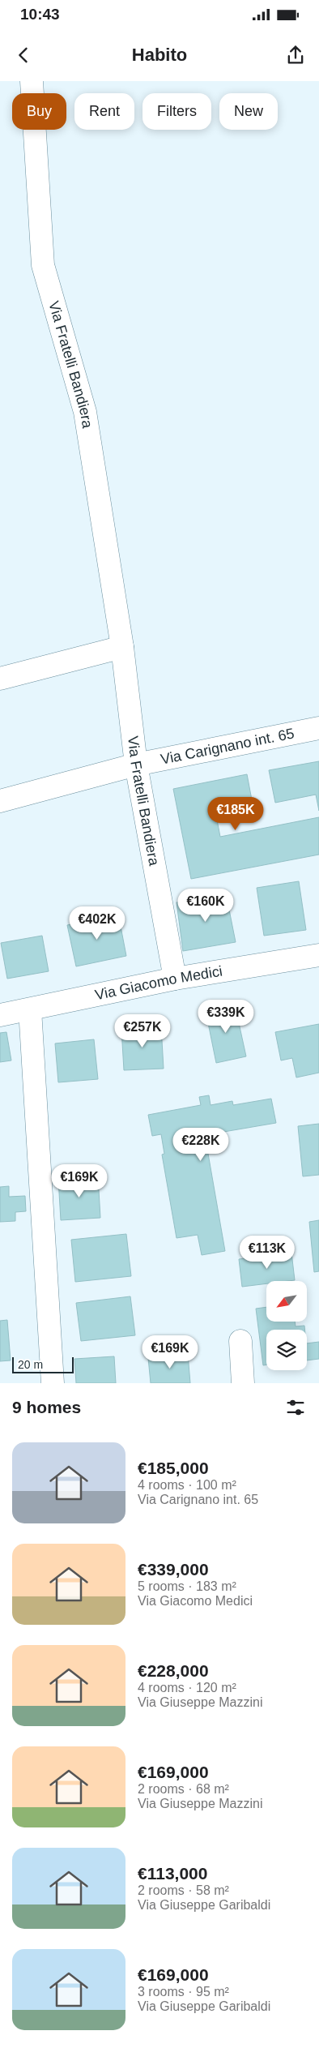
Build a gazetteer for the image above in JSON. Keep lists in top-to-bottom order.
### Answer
{
  "streets": {
    "street": ["Via Fratelli Bandiera", "Via Carignano int. 65", "Via Giacomo Medici"]
  },
  "crossings": [
    ["Via Fratelli Bandiera", "Via Carignano int. 65"],
    ["Via Fratelli Bandiera", "Via Giacomo Medici"]
  ],
  "scale_bar": "20 m",
  "north": "bottom left",
  "page": {
    "status": "10:43",
    "header": "Habito",
    "chip": [
      "Buy",
      "Rent",
      "Filters",
      "New"
    ],
    "price": [
      "€185K",
      "€160K",
      "€402K",
      "€339K",
      "€257K",
      "€228K",
      "€169K",
      "€113K",
      "€169K"
    ],
    "scale": "20 m",
    "heading": "9 homes",
    "list": [
      {
        "name": "€185,000",
        "note": "4 rooms · 100 m² · Via Carignano int. 65"
      },
      {
        "name": "€339,000",
        "note": "5 rooms · 183 m² · Via Giacomo Medici"
      },
      {
        "name": "€228,000",
        "note": "4 rooms · 120 m² · Via Giuseppe Mazzini"
      },
      {
        "name": "€169,000",
        "note": "2 rooms · 68 m² · Via Giuseppe Mazzini"
      },
      {
        "name": "€113,000",
        "note": "2 rooms · 58 m² · Via Giuseppe Garibaldi"
      },
      {
        "name": "€169,000",
        "note": "3 rooms · 95 m² · Via Giuseppe Garibaldi"
      }
    ]
  }
}
